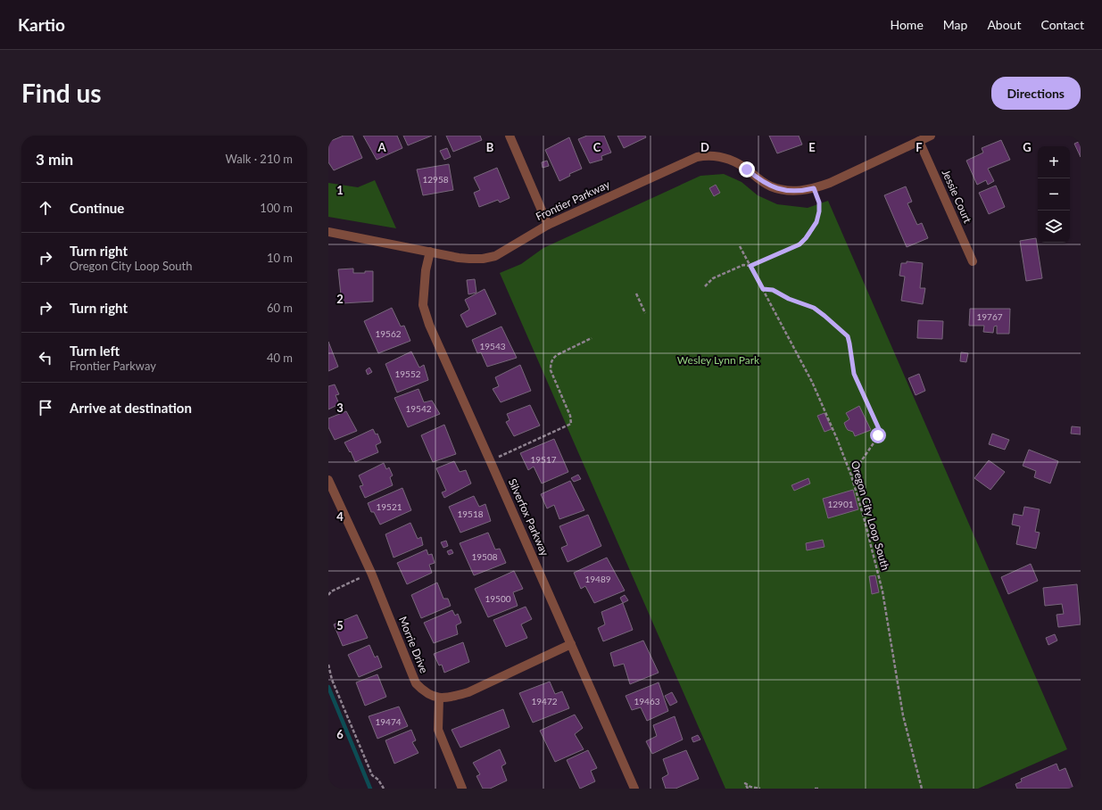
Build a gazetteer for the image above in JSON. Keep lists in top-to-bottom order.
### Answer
{
  "streets": {
    "street": [
      "Jessie Court",
      "Frontier Parkway",
      "Silverfox Parkway",
      "Morrie Drive"
    ],
    "path": ["Oregon City Loop South"]
  },
  "crossings": [
    ["Jessie Court", "Frontier Parkway"],
    ["Frontier Parkway", "Silverfox Parkway"]
  ],
  "parks": ["Wesley Lynn Park"],
  "house_numbers": [
    "12958",
    "19767",
    "19562",
    "19543",
    "19552",
    "19542",
    "19517",
    "12901",
    "19521",
    "19518",
    "19508",
    "19489",
    "19500",
    "19472",
    "19463",
    "19474"
  ],
  "page": {
    "header": "Kartio",
    "nav": [
      "Home",
      "Map",
      "About",
      "Contact"
    ],
    "buttons": "Directions",
    "title": "Find us",
    "heading": ["3 min", "Walk · 210 m"],
    "map_buttons": ["+", "−"],
    "list": [
      ["Continue", "100 m"],
      ["Turn right", "Oregon City Loop South", "10 m"],
      ["Turn right", "60 m"],
      ["Turn left", "Frontier Parkway", "40 m"],
      "Arrive at destination"
    ]
  },
  "grid": {
    "columns": [
      "A",
      "B",
      "C",
      "D",
      "E",
      "F",
      "G"
    ],
    "rows": [
      "1",
      "2",
      "3",
      "4",
      "5",
      "6"
    ]
  }
}
